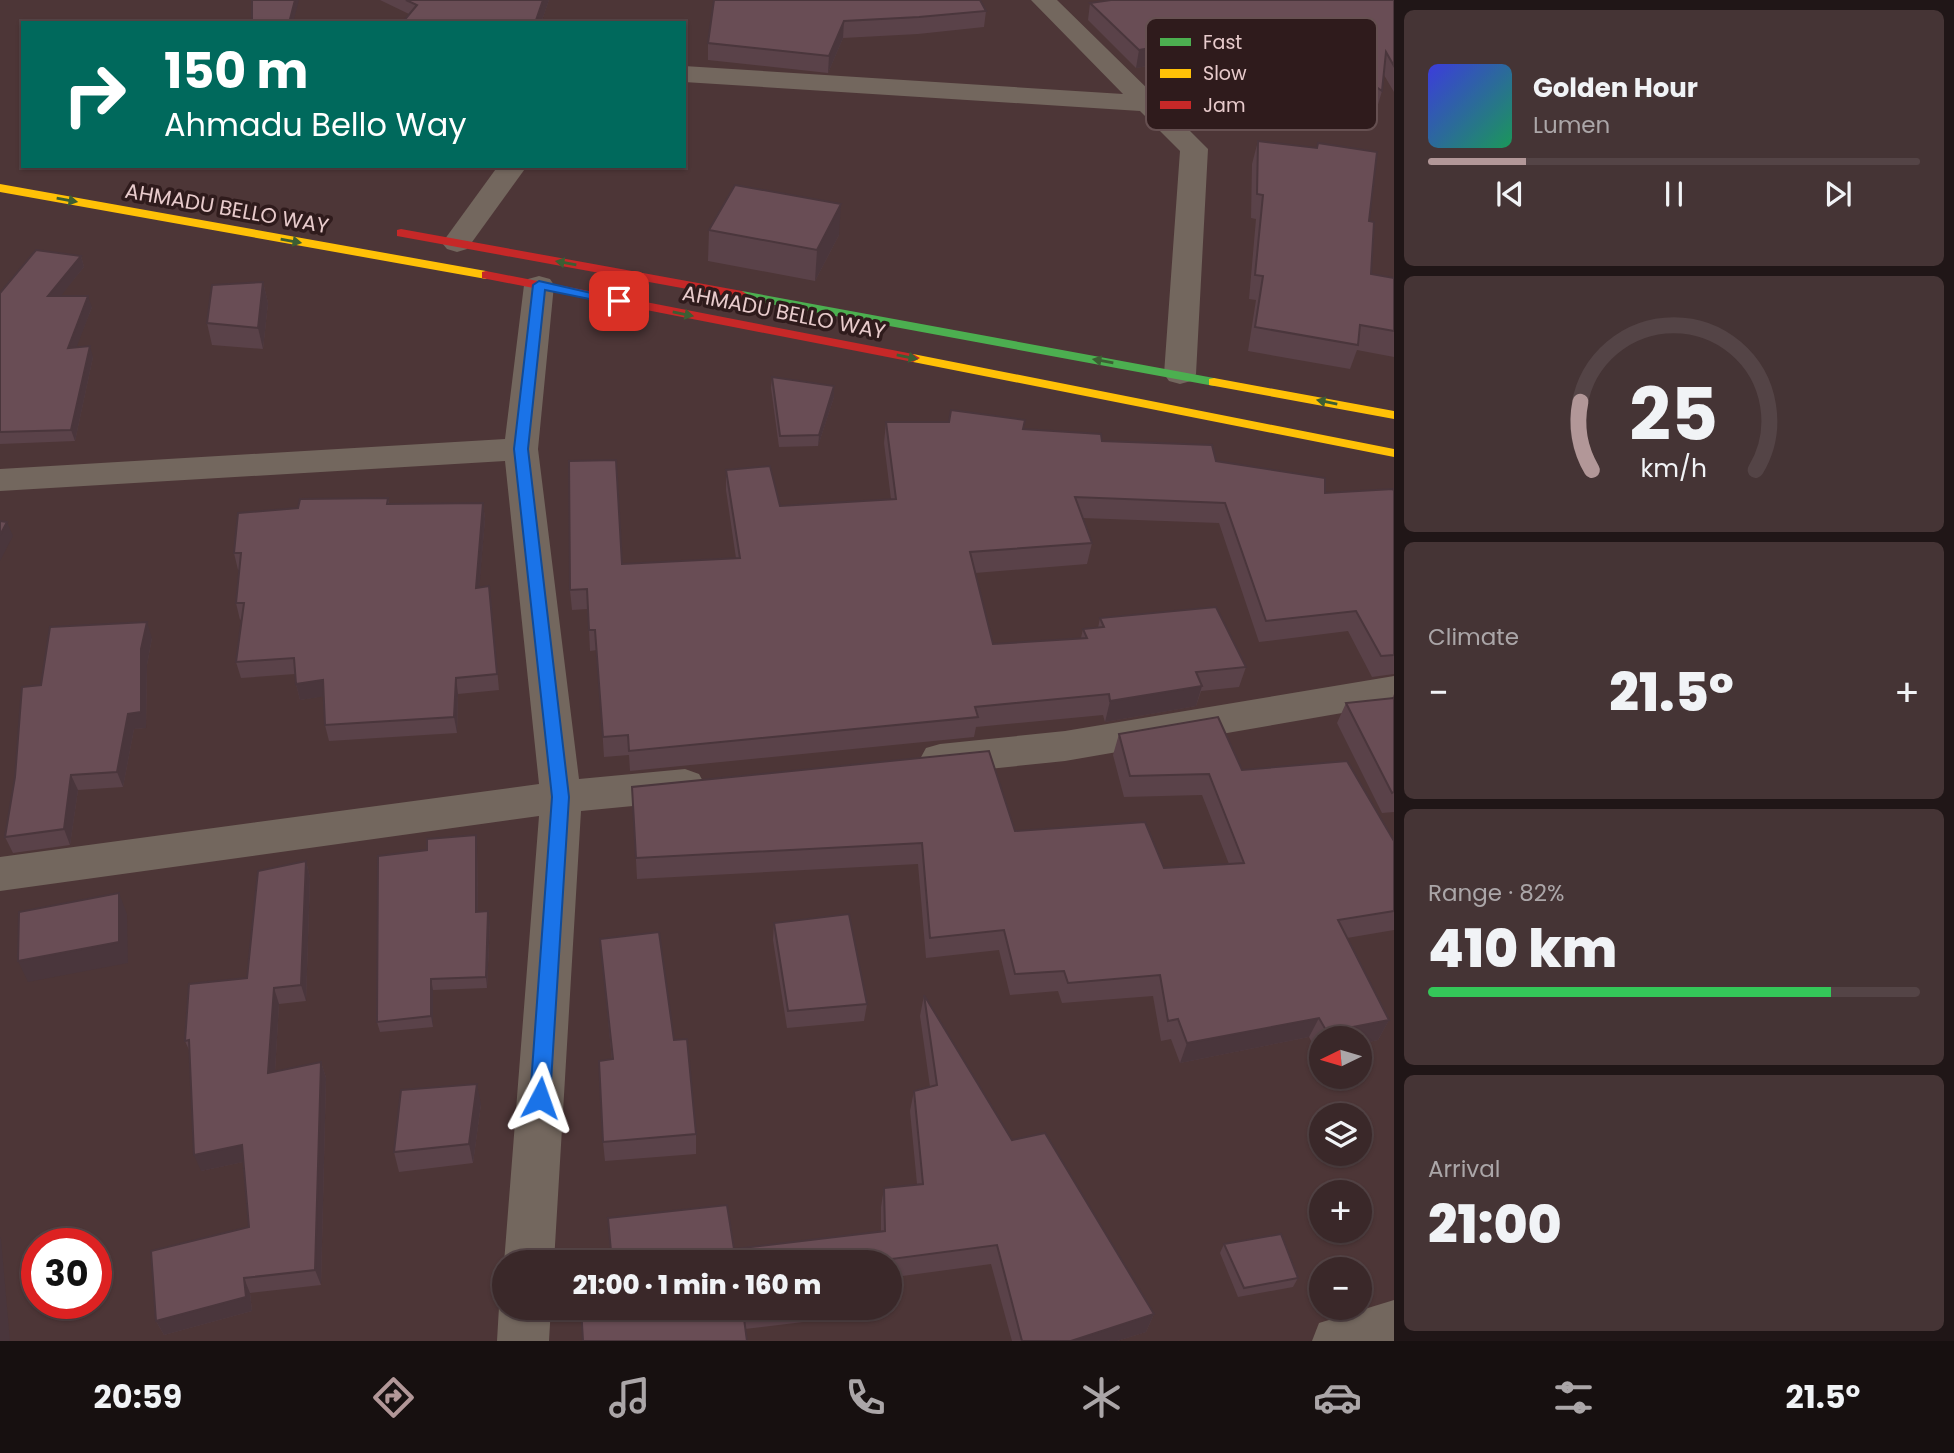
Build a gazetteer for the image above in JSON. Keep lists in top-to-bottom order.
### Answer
{
  "streets": {
    "main road": ["AHMADU BELLO WAY"]
  },
  "legend": ["Fast", "Slow", "Jam"],
  "north": "left",
  "page": {
    "turn": ["150 m", "Ahmadu Bello Way"],
    "song": ["Golden Hour", "Lumen"],
    "tile": [
      "Climate",
      ["Range · 82%", "410 km"],
      ["Arrival", "21:00"]
    ],
    "heat": ["−", "21.5°", "+"],
    "map_buttons": ["+", "−"],
    "limit": "30",
    "trip": "21:00 · 1 min · 160 m",
    "tabs": ["20:59", "21.5°"],
    "gauge": ["25", "km/h"]
  }
}
